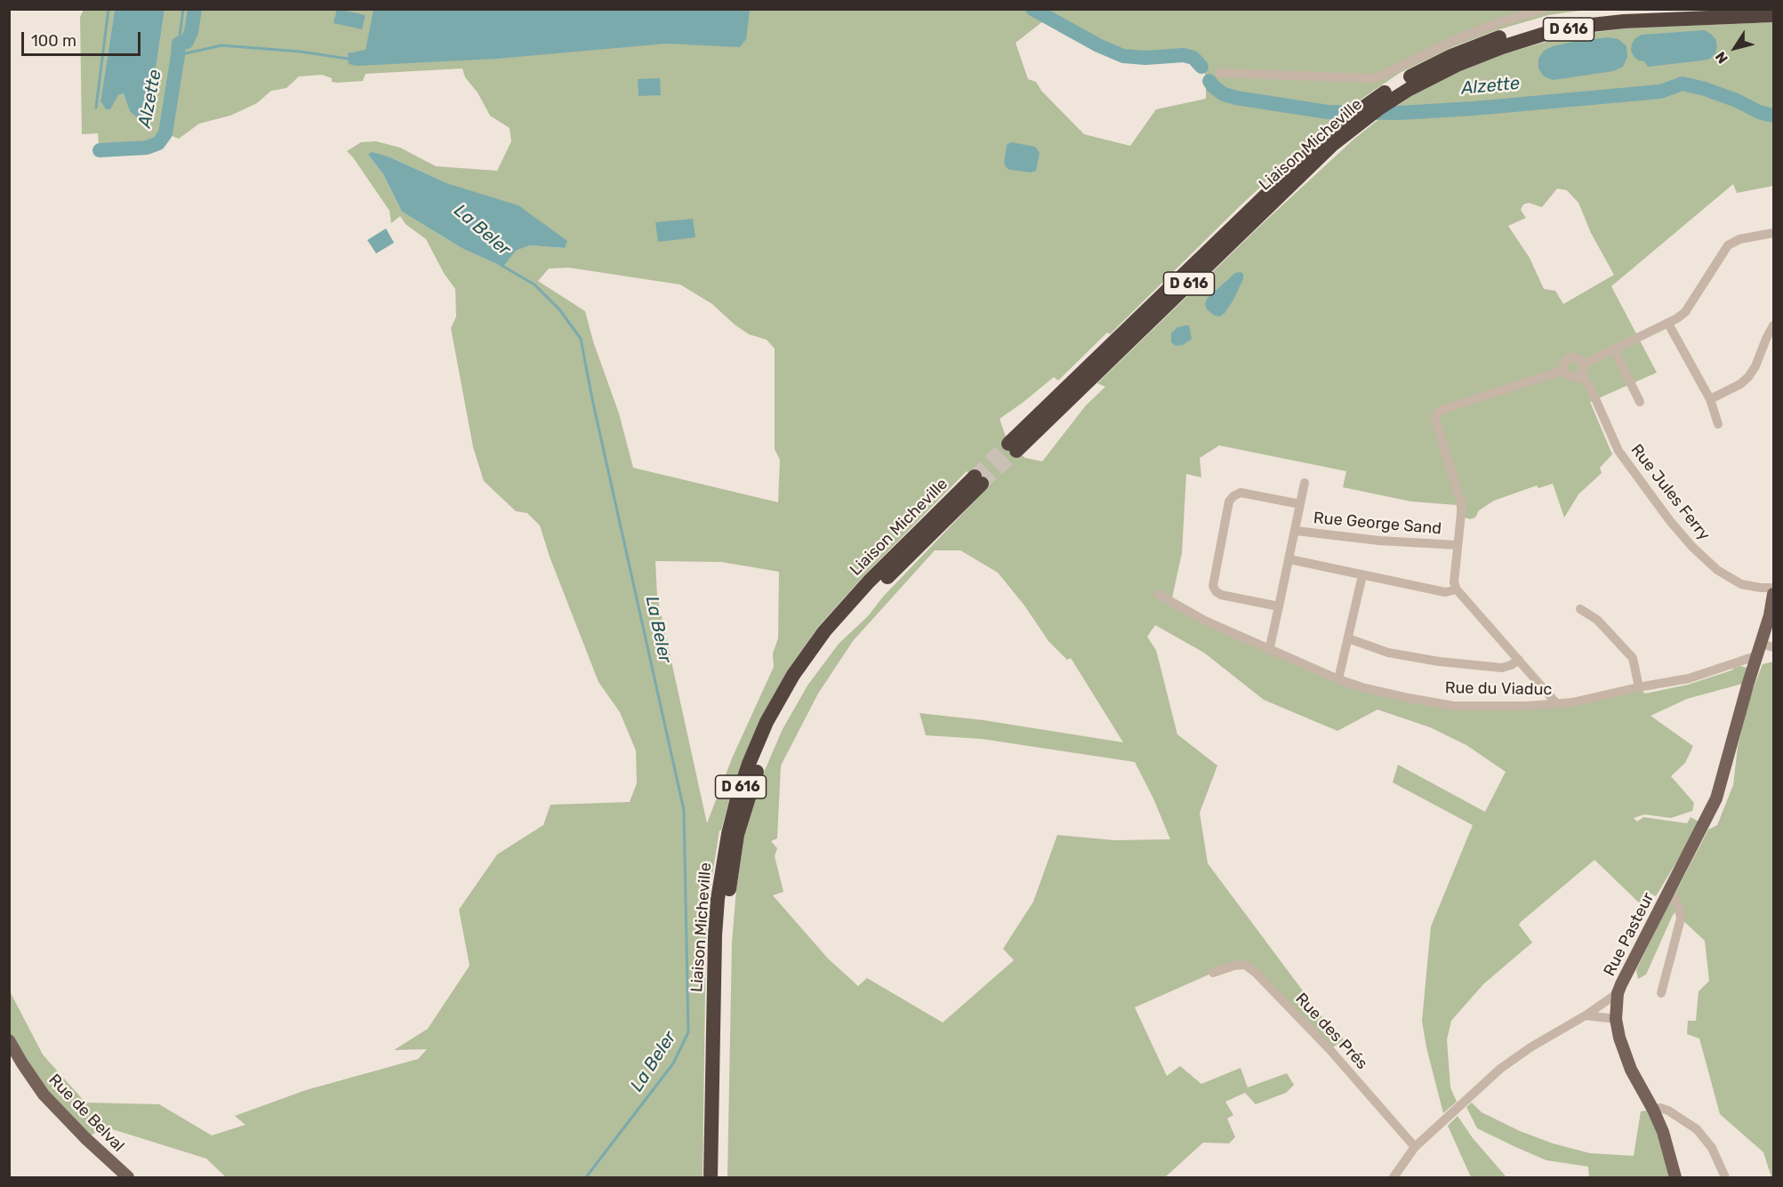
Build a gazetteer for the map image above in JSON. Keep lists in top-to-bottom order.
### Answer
{
  "streets": {
    "highway": ["D 616", "Liaison Micheville"],
    "main road": ["Rue Pasteur", "Rue de Belval"],
    "street": [
      "Rue Jules Ferry",
      "Rue George Sand",
      "Rue du Viaduc",
      "Rue des Prés"
    ]
  },
  "crossings": [
    ["Rue George Sand", "Rue du Viaduc"],
    ["Rue du Viaduc", "Rue Pasteur"]
  ],
  "water": ["Alzette", "La Beler"],
  "scale_bar": "100 m",
  "north": "bottom left"
}
